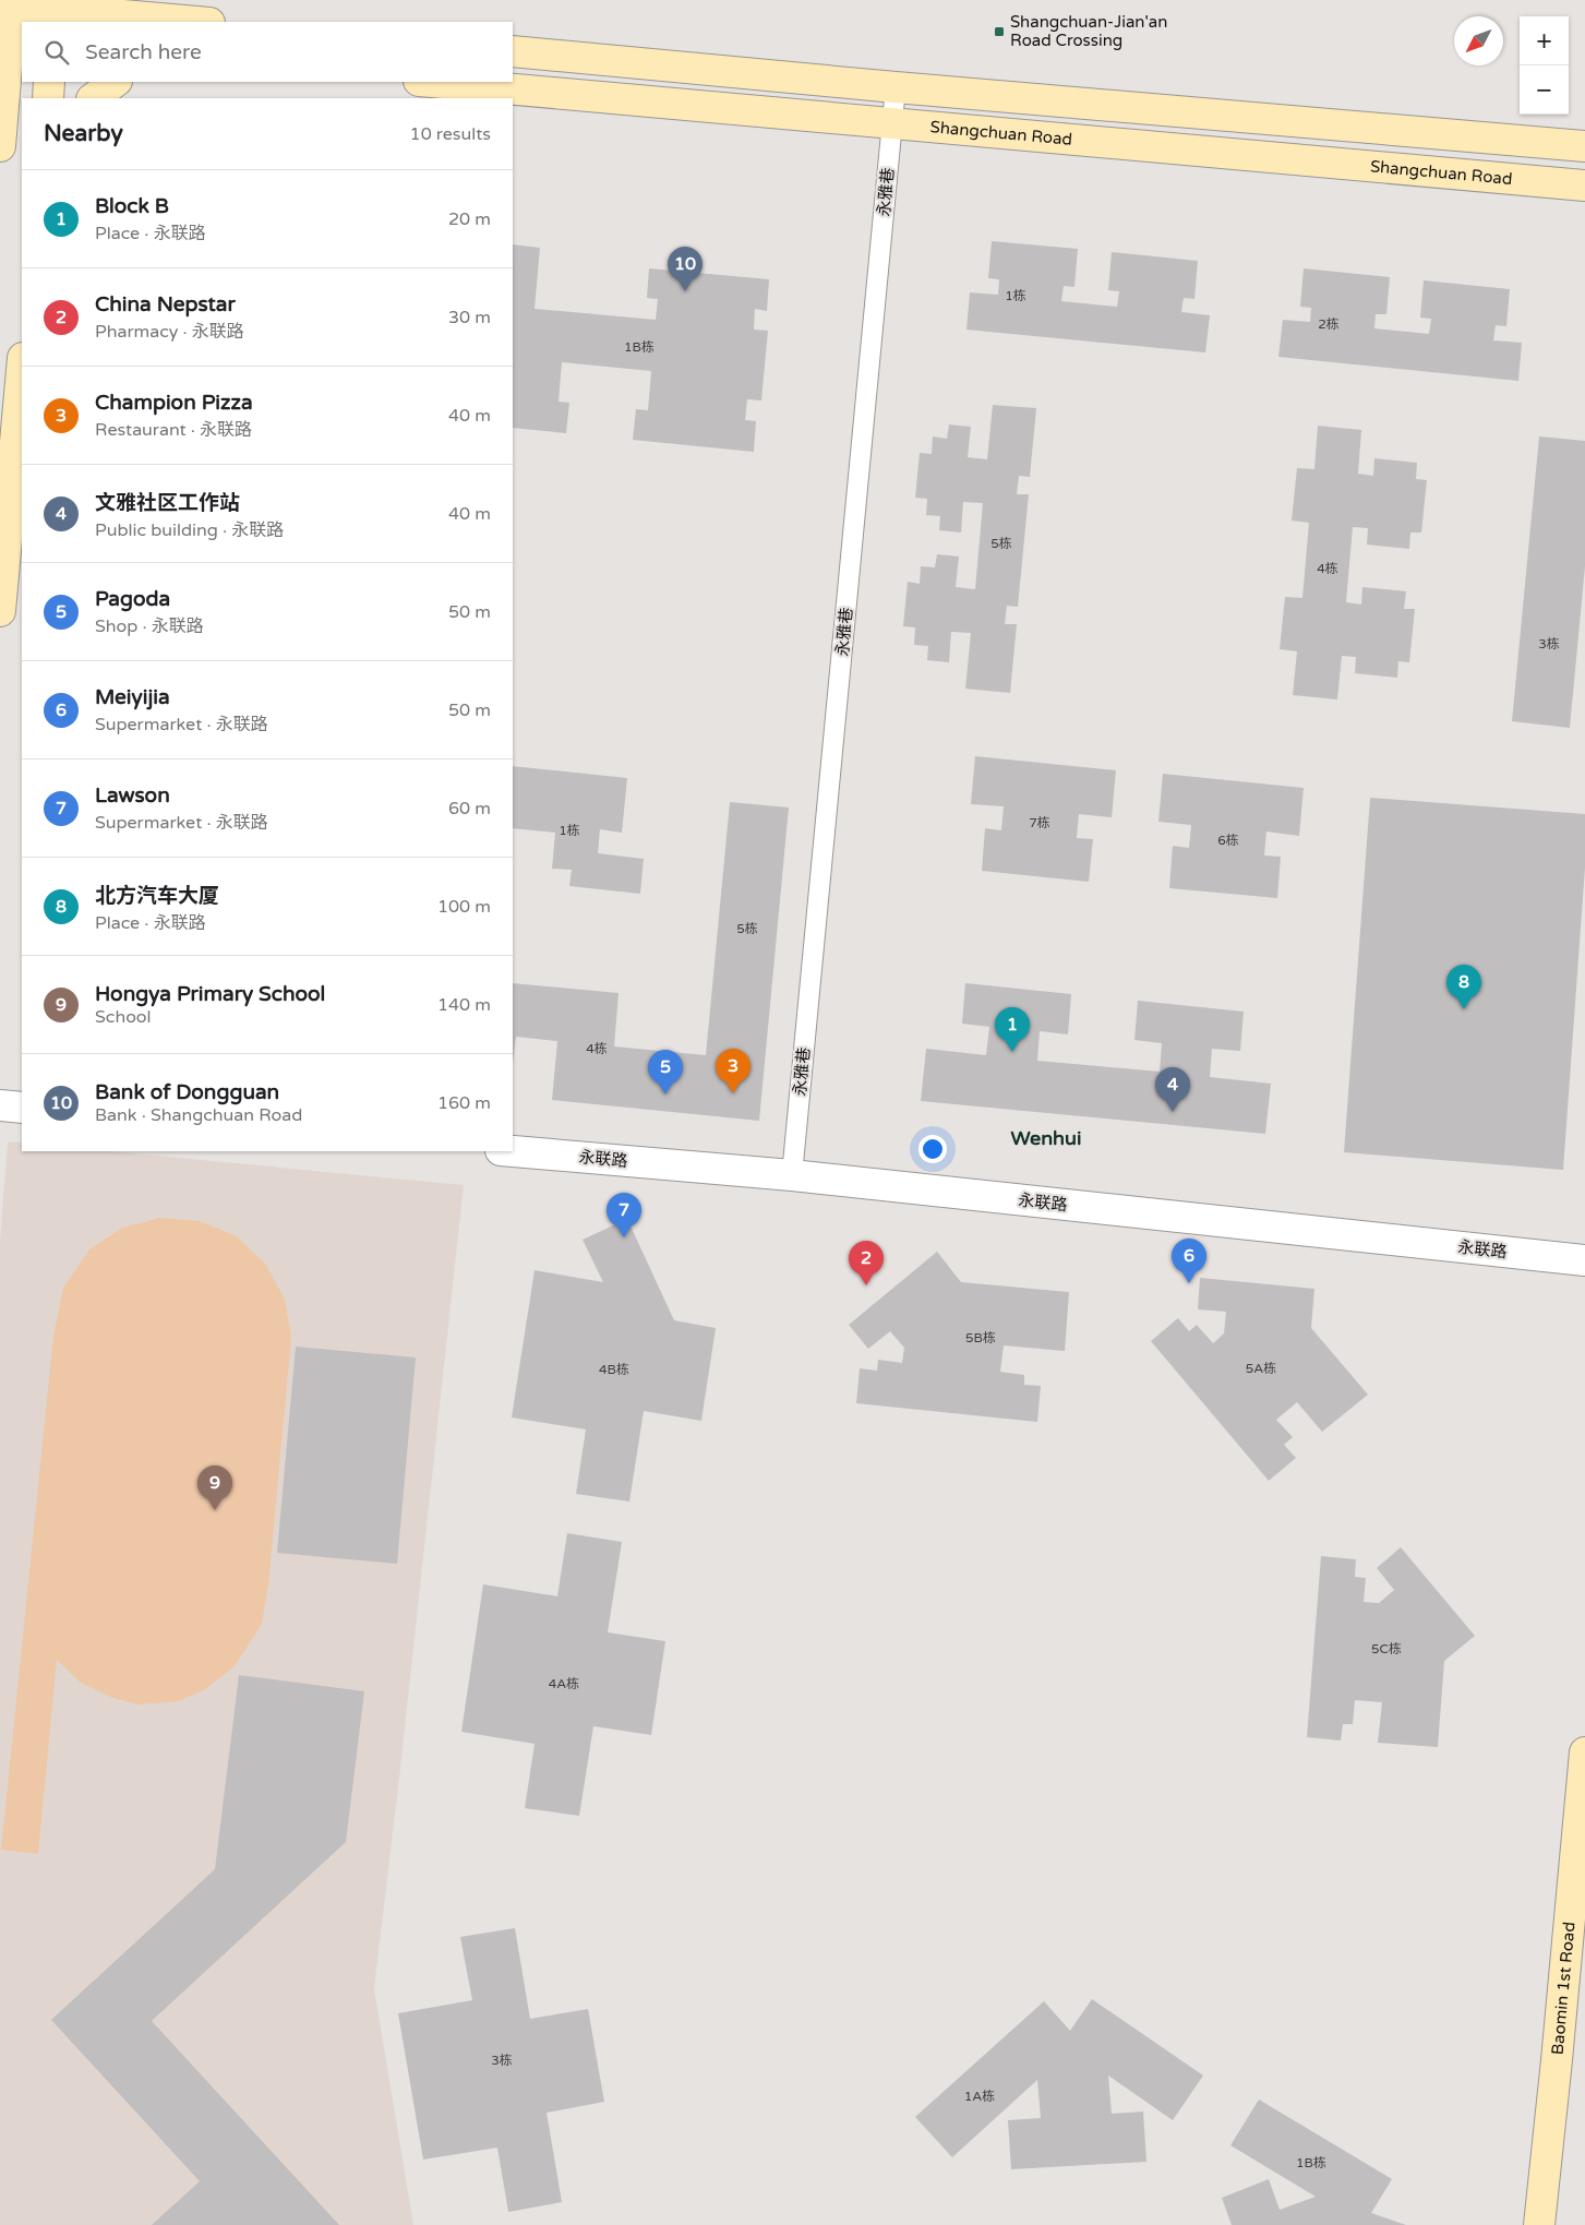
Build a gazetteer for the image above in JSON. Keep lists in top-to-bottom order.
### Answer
{
  "streets": {
    "main road": ["Shangchuan Road", "Baomin 1st Road"],
    "street": ["永联路"],
    "lane": ["永雅巷"]
  },
  "crossings": [
    ["Shangchuan Road", "永雅巷"],
    ["永雅巷", "永联路"]
  ],
  "districts": ["Wenhui"],
  "places": {
    "transit": ["Shangchuan-Jian'an Road Crossing"]
  },
  "house_numbers": [
    "1栋",
    "2栋",
    "1B栋",
    "5栋",
    "4栋",
    "3栋",
    "7栋",
    "1栋",
    "6栋",
    "5栋",
    "4栋",
    "5B栋",
    "5A栋",
    "4B栋",
    "5C栋",
    "4A栋",
    "3栋",
    "1A栋",
    "1B栋"
  ],
  "north": "bottom left",
  "page": {
    "map_buttons": ["+", "−"],
    "search": "Search here",
    "heading": ["Nearby", "10 results"],
    "list": [
      {
        "mark": "1",
        "name": "Block B",
        "note": "Place · 永联路",
        "value": "20 m"
      },
      {
        "mark": "2",
        "name": "China Nepstar",
        "note": "Pharmacy · 永联路",
        "value": "30 m"
      },
      {
        "mark": "3",
        "name": "Champion Pizza",
        "note": "Restaurant · 永联路",
        "value": "40 m"
      },
      {
        "mark": "4",
        "name": "文雅社区工作站",
        "note": "Public building · 永联路",
        "value": "40 m"
      },
      {
        "mark": "5",
        "name": "Pagoda",
        "note": "Shop · 永联路",
        "value": "50 m"
      },
      {
        "mark": "6",
        "name": "Meiyijia",
        "note": "Supermarket · 永联路",
        "value": "50 m"
      },
      {
        "mark": "7",
        "name": "Lawson",
        "note": "Supermarket · 永联路",
        "value": "60 m"
      },
      {
        "mark": "8",
        "name": "北方汽车大厦",
        "note": "Place · 永联路",
        "value": "100 m"
      },
      {
        "mark": "9",
        "name": "Hongya Primary School",
        "note": "School",
        "value": "140 m"
      },
      {
        "mark": "10",
        "name": "Bank of Dongguan",
        "note": "Bank · Shangchuan Road",
        "value": "160 m"
      }
    ],
    "pins": [
      "10",
      "8",
      "1",
      "3",
      "5",
      "4",
      "7",
      "6",
      "2",
      "9"
    ]
  }
}
